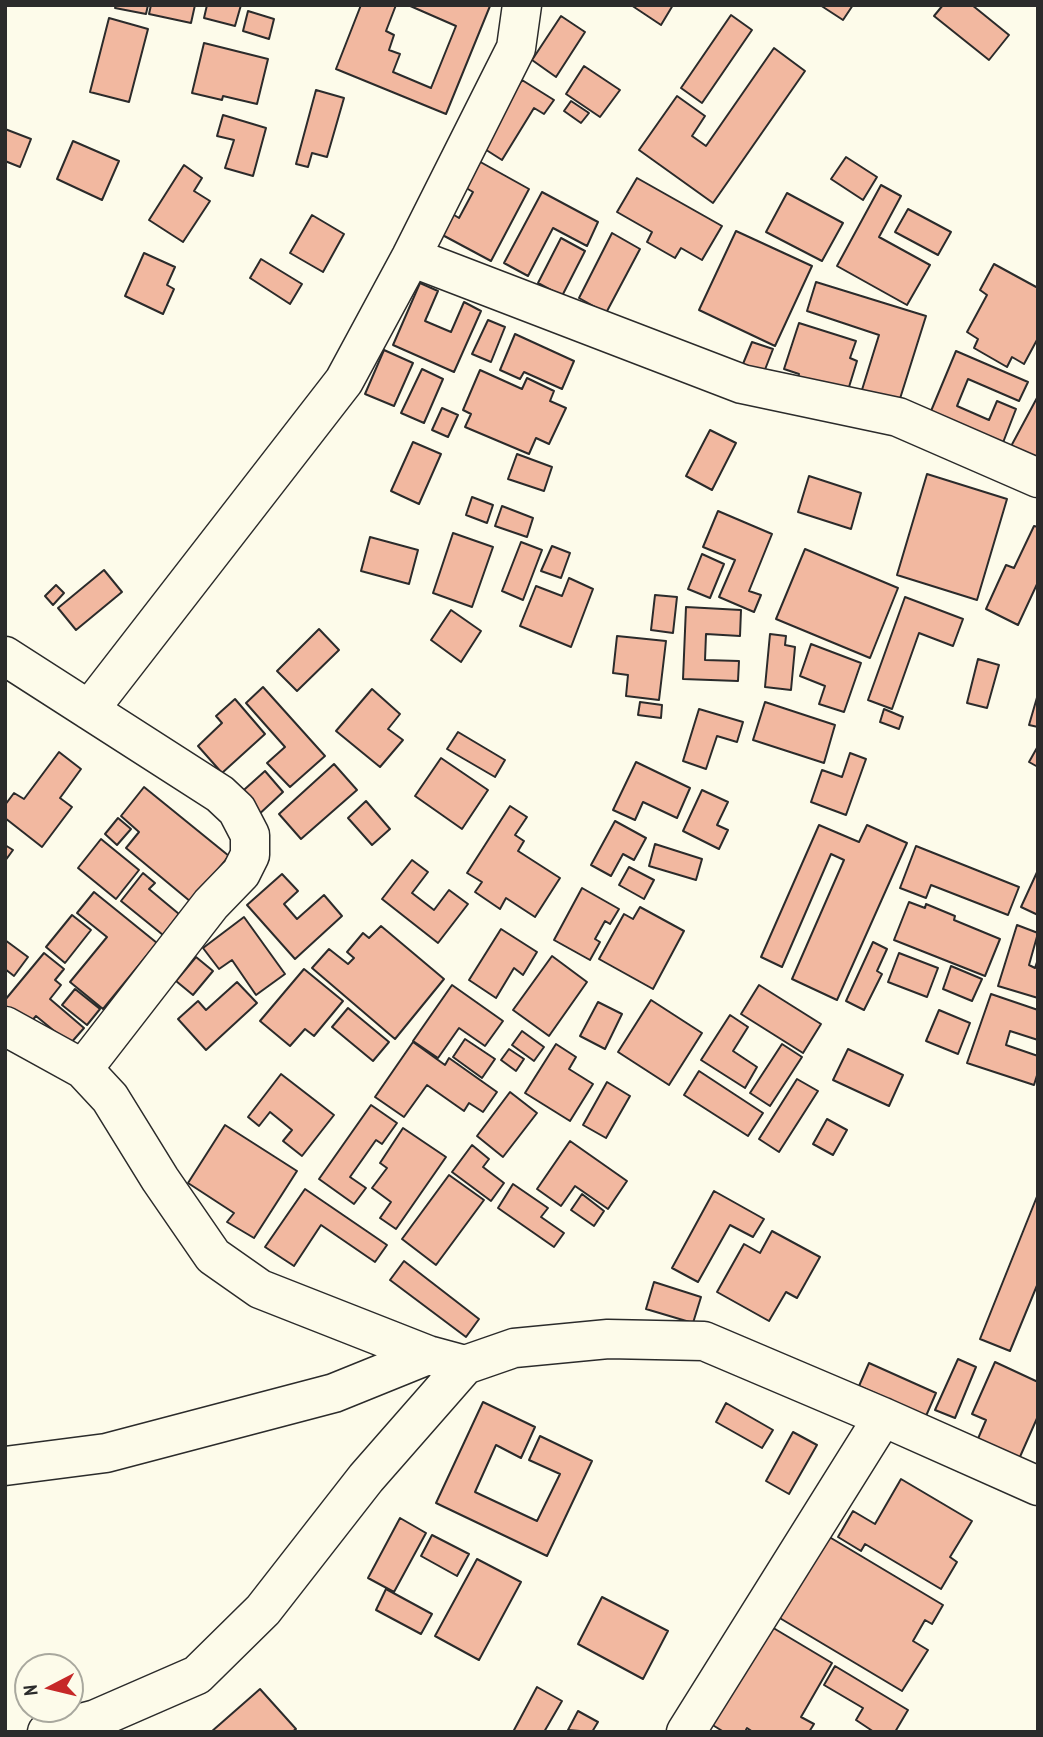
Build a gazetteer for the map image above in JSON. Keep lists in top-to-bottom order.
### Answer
{
  "north": "left"
}
